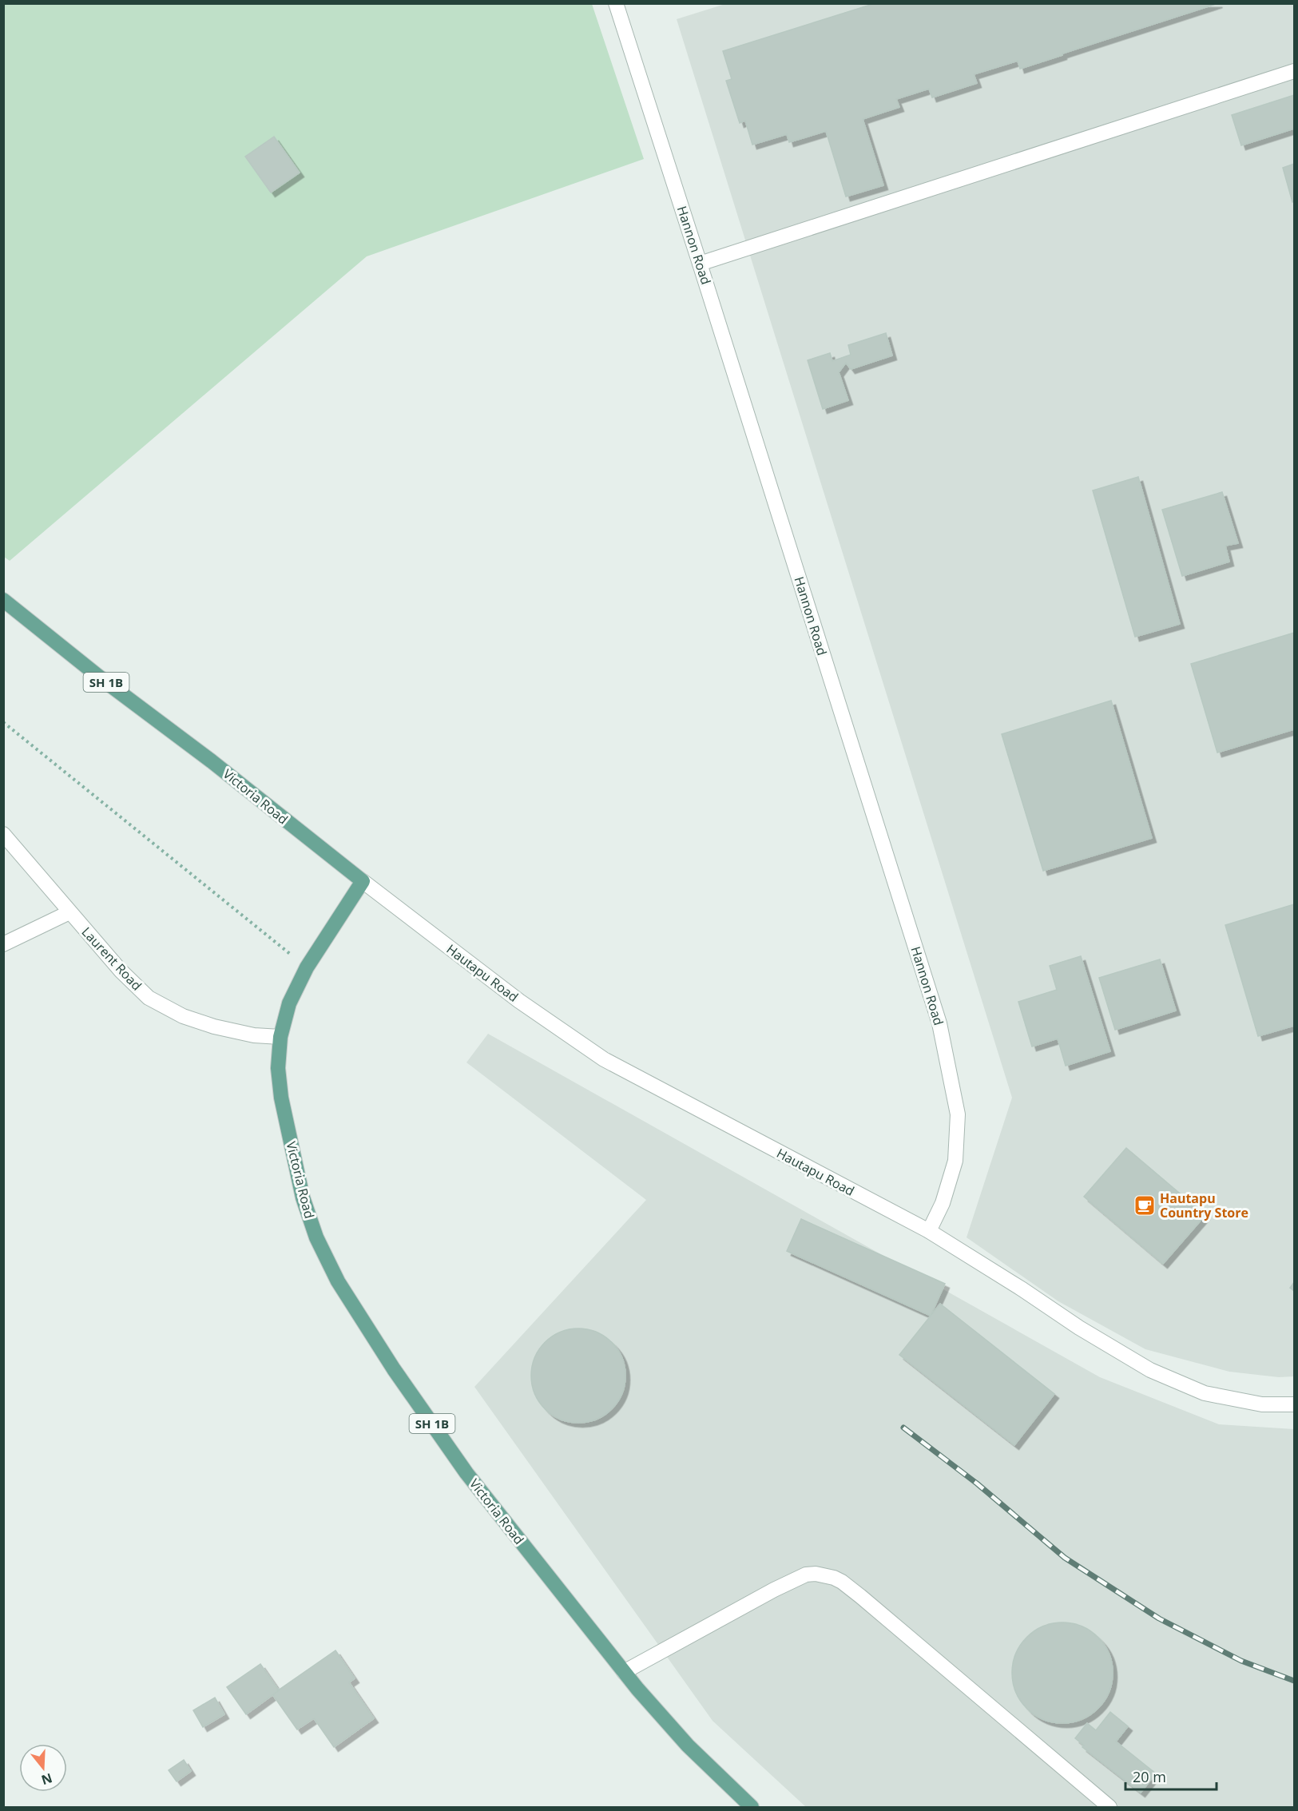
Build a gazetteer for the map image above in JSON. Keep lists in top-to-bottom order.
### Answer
{
  "streets": {
    "main road": ["SH 1B", "Victoria Road"],
    "street": ["Hannon Road", "Laurent Road", "Hautapu Road"]
  },
  "crossings": [
    ["Hannon Road", "Hautapu Road"],
    ["Victoria Road", "Laurent Road"],
    ["Victoria Road", "Hautapu Road"]
  ],
  "places": {
    "cafe": ["Hautapu Country Store"]
  },
  "scale_bar": "20 m",
  "north": "bottom"
}
